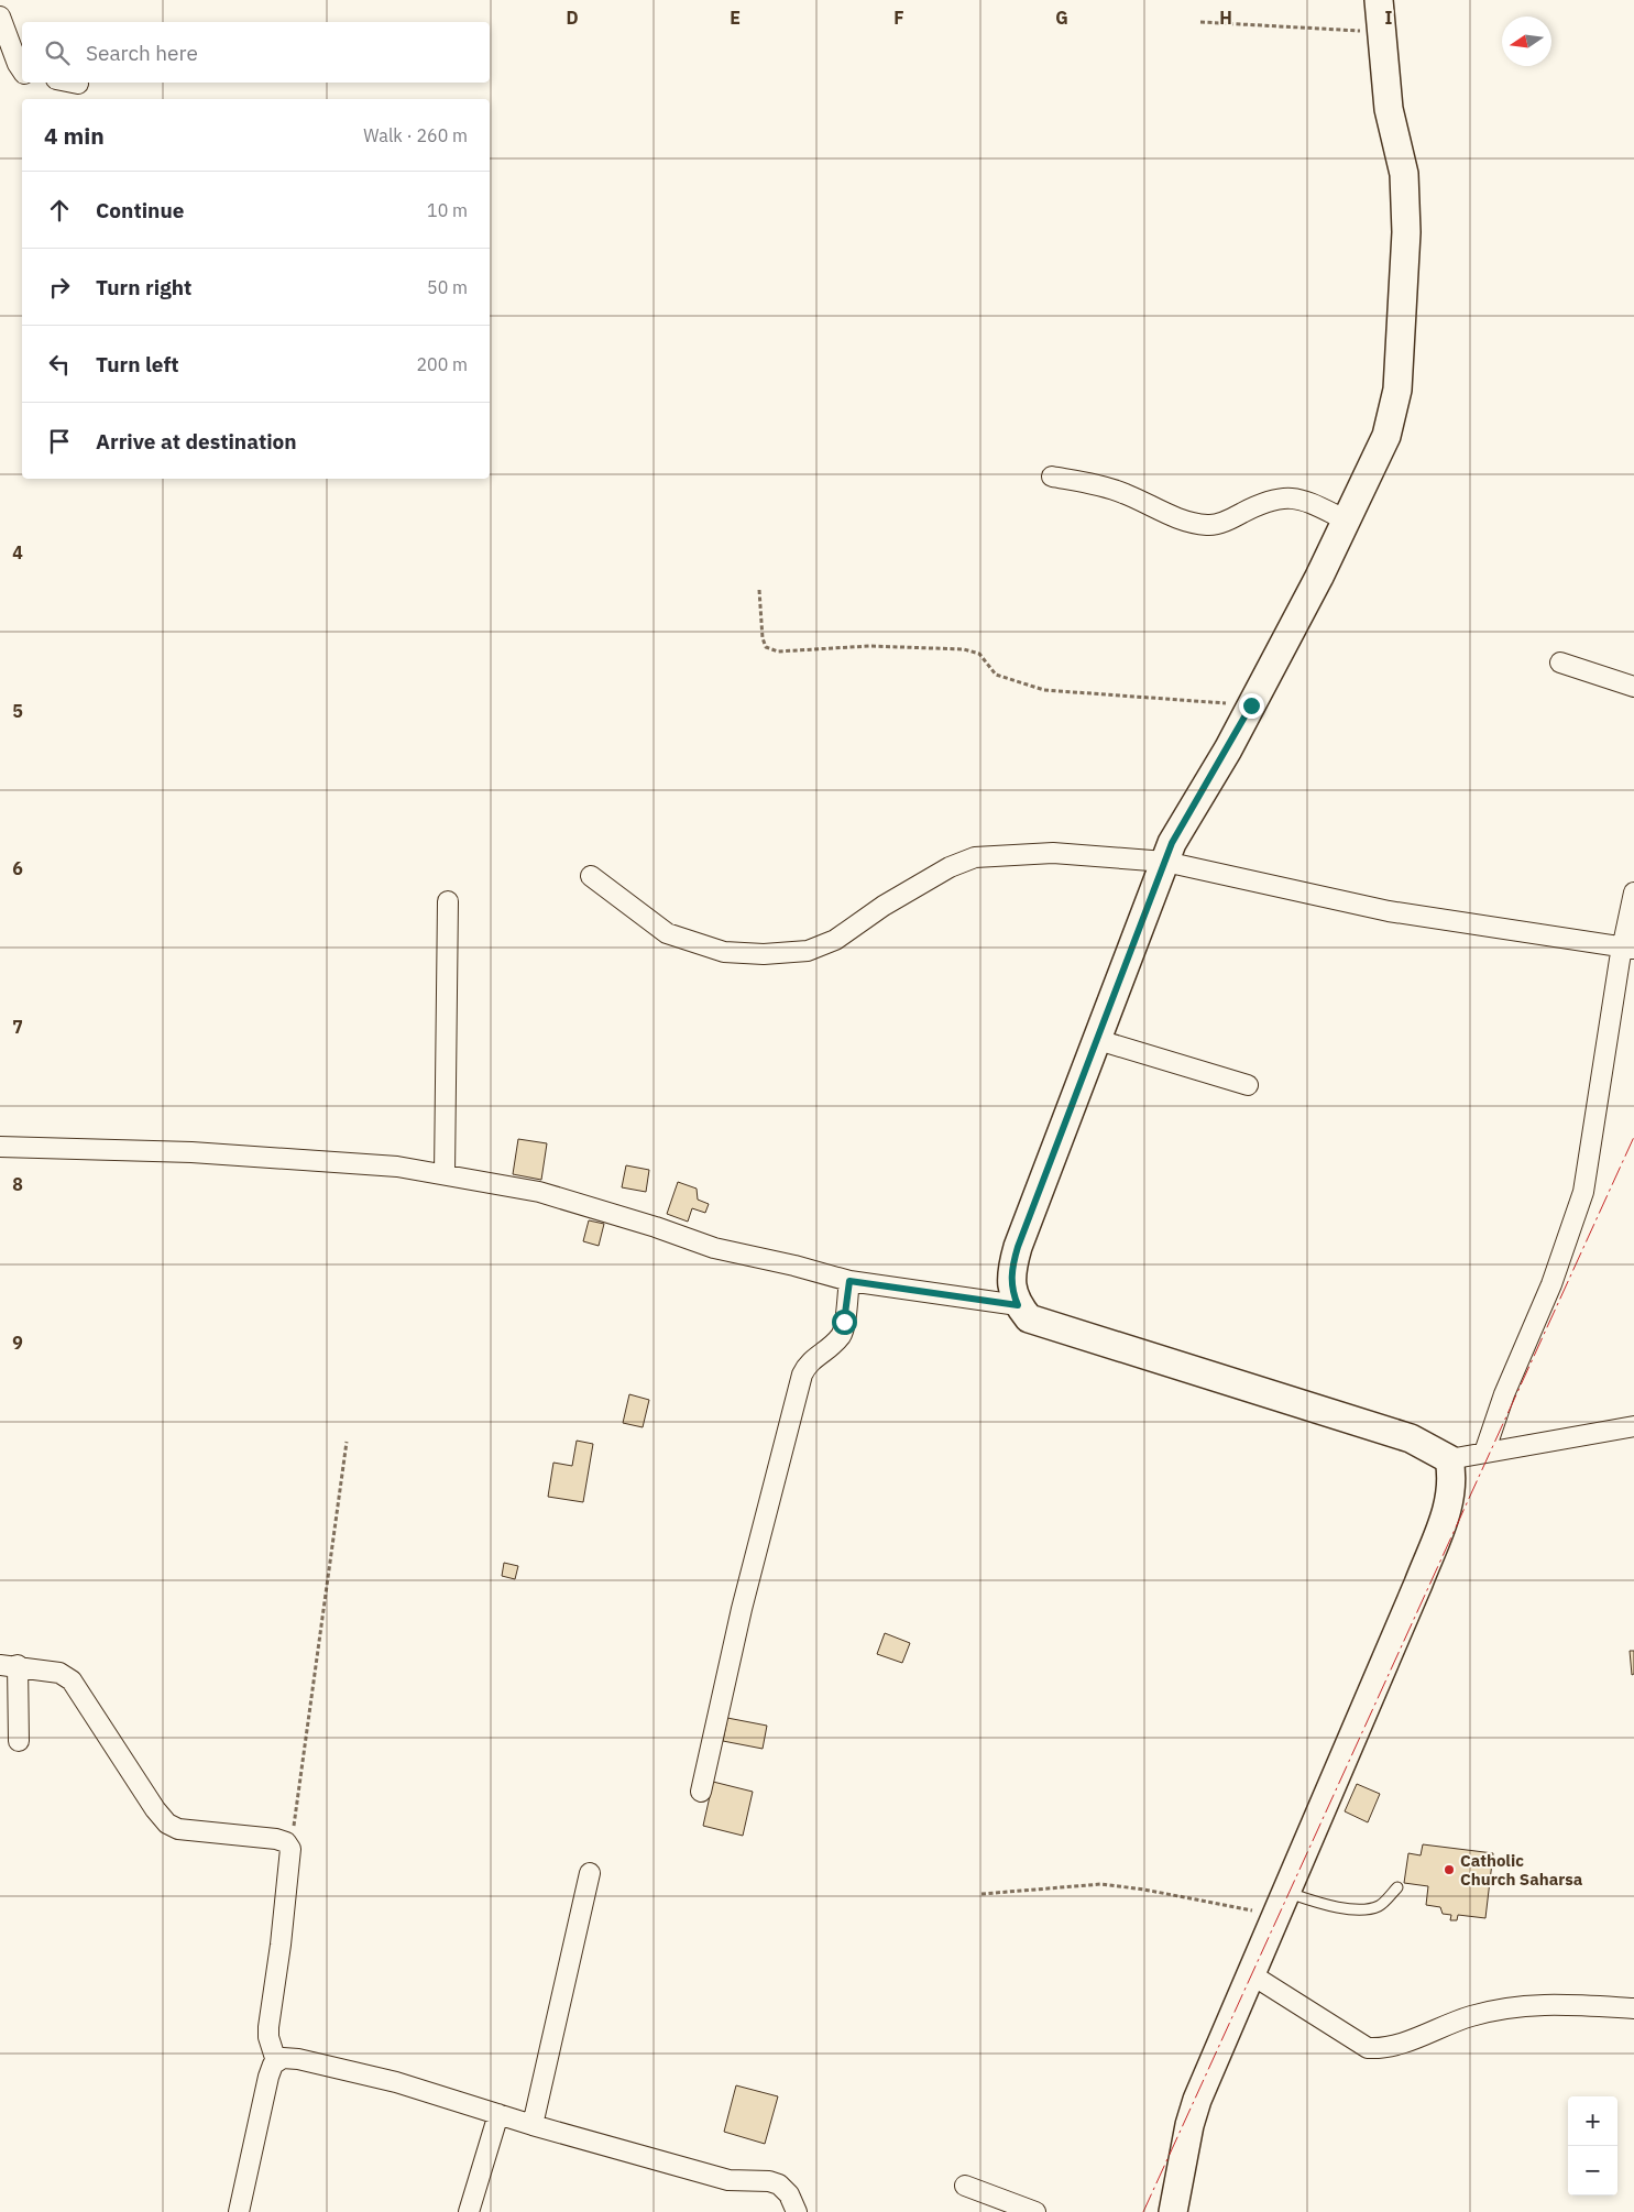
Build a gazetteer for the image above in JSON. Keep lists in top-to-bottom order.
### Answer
{
  "places": ["Catholic Church Saharsa"],
  "north": "left",
  "page": {
    "search": "Search here",
    "heading": ["4 min", "Walk · 260 m"],
    "list": [
      ["Continue", "10 m"],
      ["Turn right", "50 m"],
      ["Turn left", "200 m"],
      "Arrive at destination"
    ],
    "map_buttons": ["+", "−"]
  },
  "grid": {
    "columns": [
      "D",
      "E",
      "F",
      "G",
      "H",
      "I"
    ],
    "rows": [
      "4",
      "5",
      "6",
      "7",
      "8",
      "9"
    ]
  }
}
